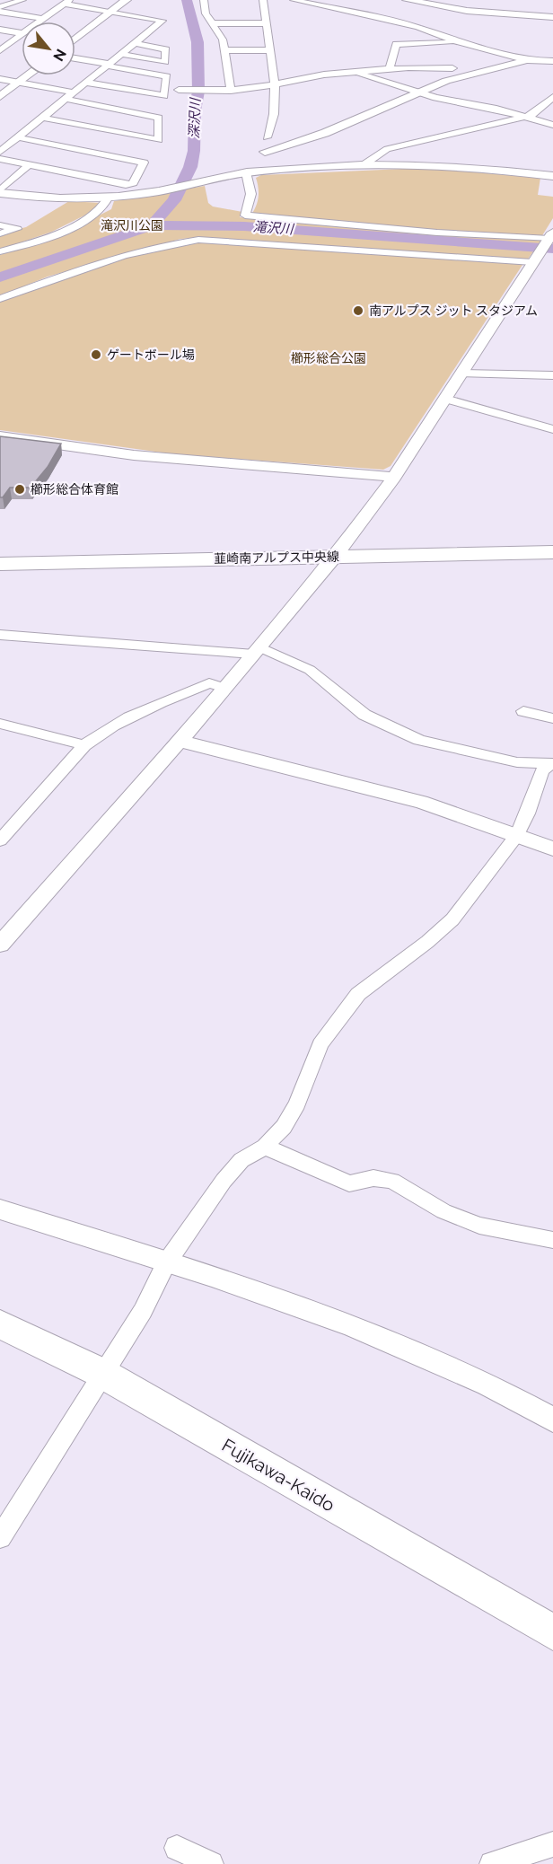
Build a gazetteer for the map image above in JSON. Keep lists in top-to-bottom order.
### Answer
{
  "streets": {
    "main road": ["韮崎南アルプス中央線", "Fujikawa-Kaido"]
  },
  "water": ["深沢川", "滝沢川"],
  "parks": ["滝沢川公園", "櫛形総合公園"],
  "places": ["南アルプス ジット スタジアム", "ゲートボール場", "櫛形総合体育館"],
  "north": "bottom right"
}
